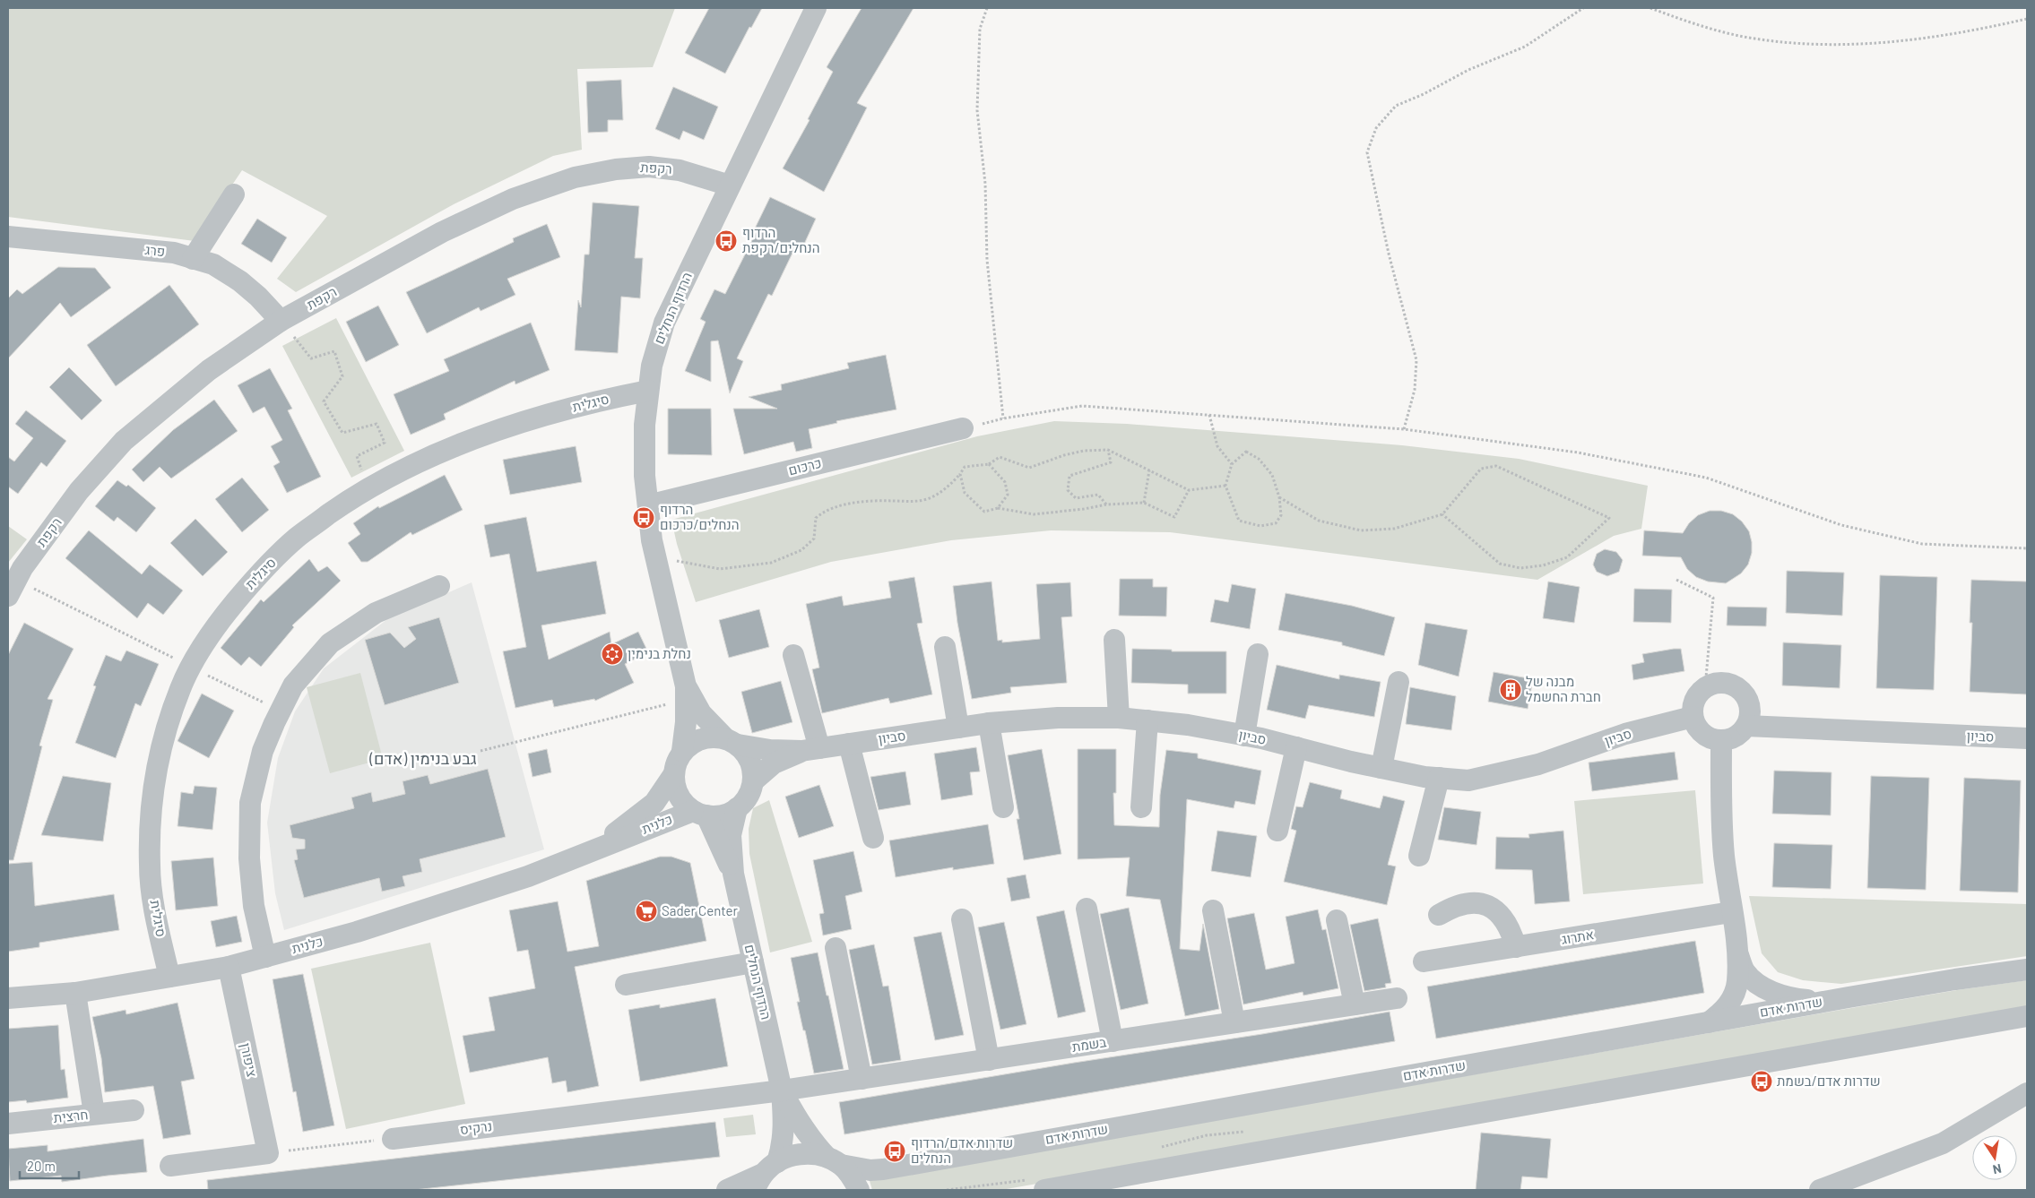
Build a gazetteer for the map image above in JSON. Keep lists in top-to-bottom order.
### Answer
{
  "streets": {
    "street": [
      "רקפת",
      "פרג",
      "הרדוף הנחלים",
      "סיגלית",
      "כרכום",
      "סביון",
      "כלנית",
      "אתרוג",
      "שדרות אדם",
      "בשמת",
      "ציפורן",
      "חרצית",
      "נרקיס"
    ]
  },
  "crossings": [
    ["רקפת", "פרג"],
    ["רקפת", "הרדוף הנחלים"],
    ["הרדוף הנחלים", "סיגלית"],
    ["הרדוף הנחלים", "כרכום"],
    ["הרדוף הנחלים", "סביון"],
    ["הרדוף הנחלים", "כלנית"],
    ["הרדוף הנחלים", "שדרות אדם"],
    ["הרדוף הנחלים", "בשמת"],
    ["הרדוף הנחלים", "נרקיס"],
    ["סיגלית", "כלנית"],
    ["סביון", "כלנית"],
    ["כלנית", "ציפורן"],
    ["בשמת", "נרקיס"]
  ],
  "districts": ["גבע בנימין (אדם)"],
  "places": {
    "bus stop": [
      "הרדוף הנחלים/רקפת",
      "הרדוף הנחלים/כרכום",
      "שדרות אדם/בשמת",
      "שדרות אדם/הרדוף הנחלים"
    ],
    "synagogue": ["נחלת בנימין"],
    "building": ["מבנה של חברת החשמל"],
    "supermarket": ["Sader Center"]
  },
  "scale_bar": "20 m",
  "north": "bottom"
}
